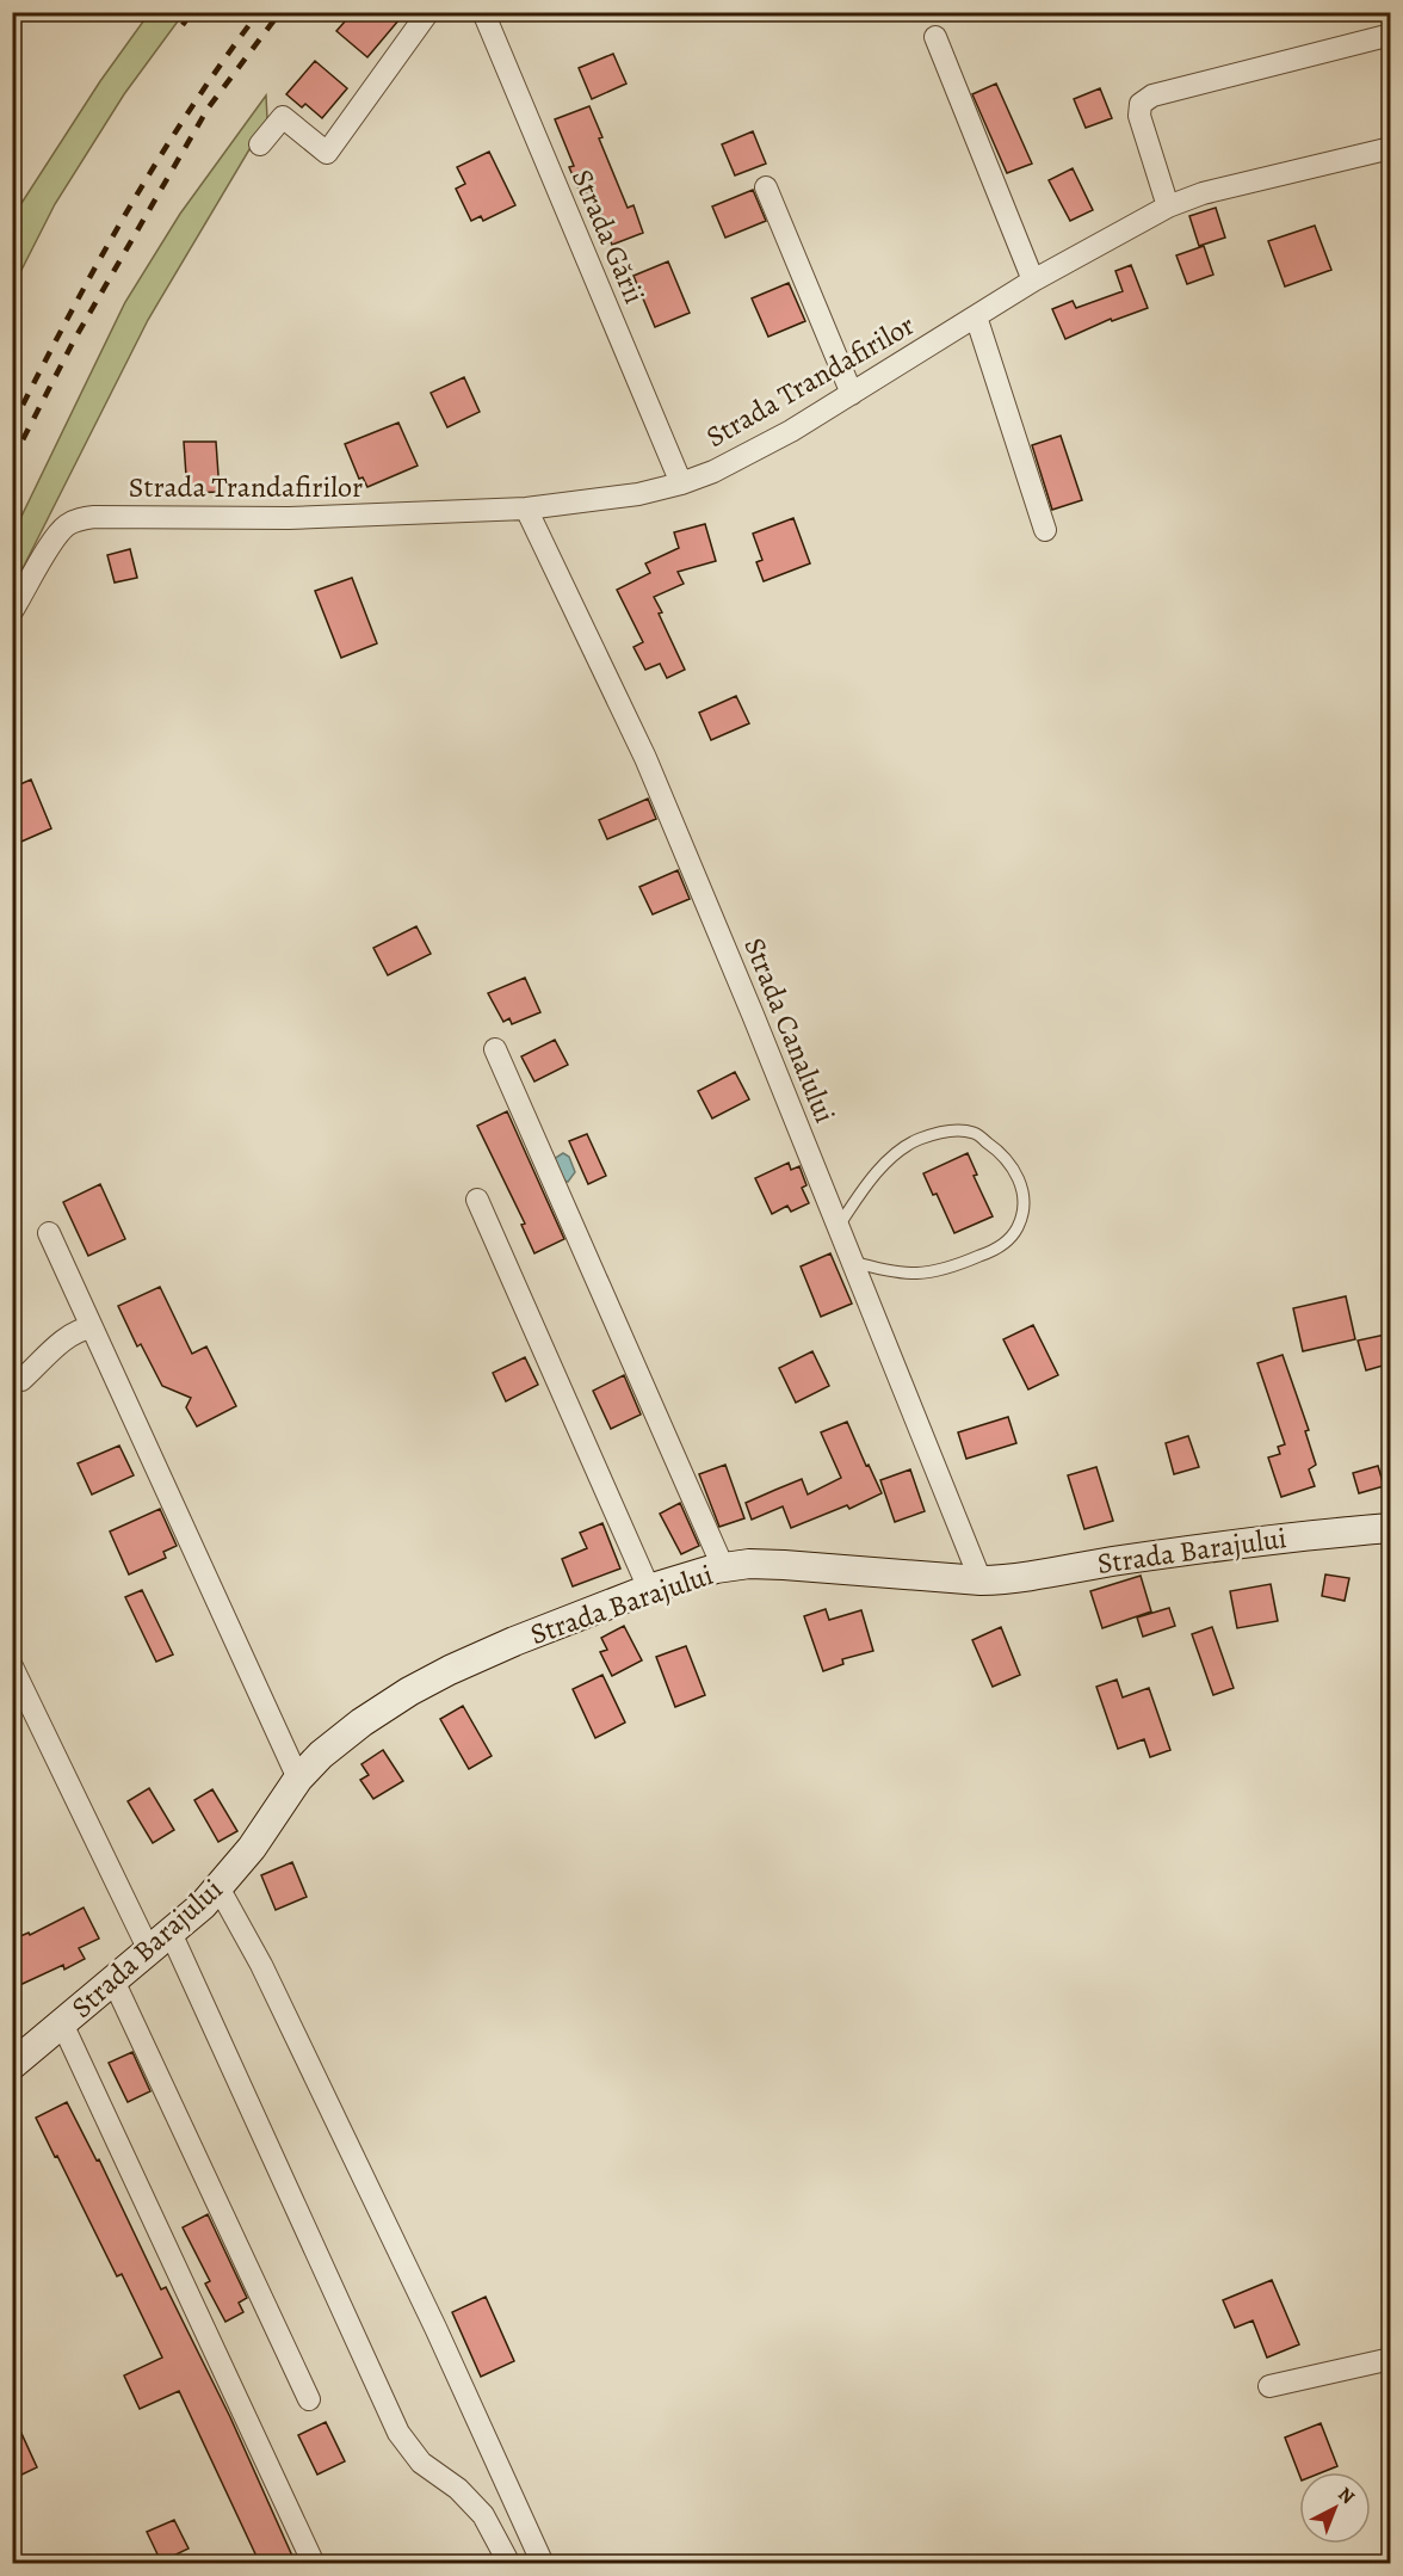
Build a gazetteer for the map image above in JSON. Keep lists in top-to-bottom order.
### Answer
{
  "streets": {
    "street": [
      "Strada Gării",
      "Strada Trandafirilor",
      "Strada Canalului",
      "Strada Barajului"
    ]
  },
  "crossings": [
    ["Strada Gării", "Strada Trandafirilor"],
    ["Strada Trandafirilor", "Strada Canalului"],
    ["Strada Canalului", "Strada Barajului"]
  ],
  "north": "top right"
}
